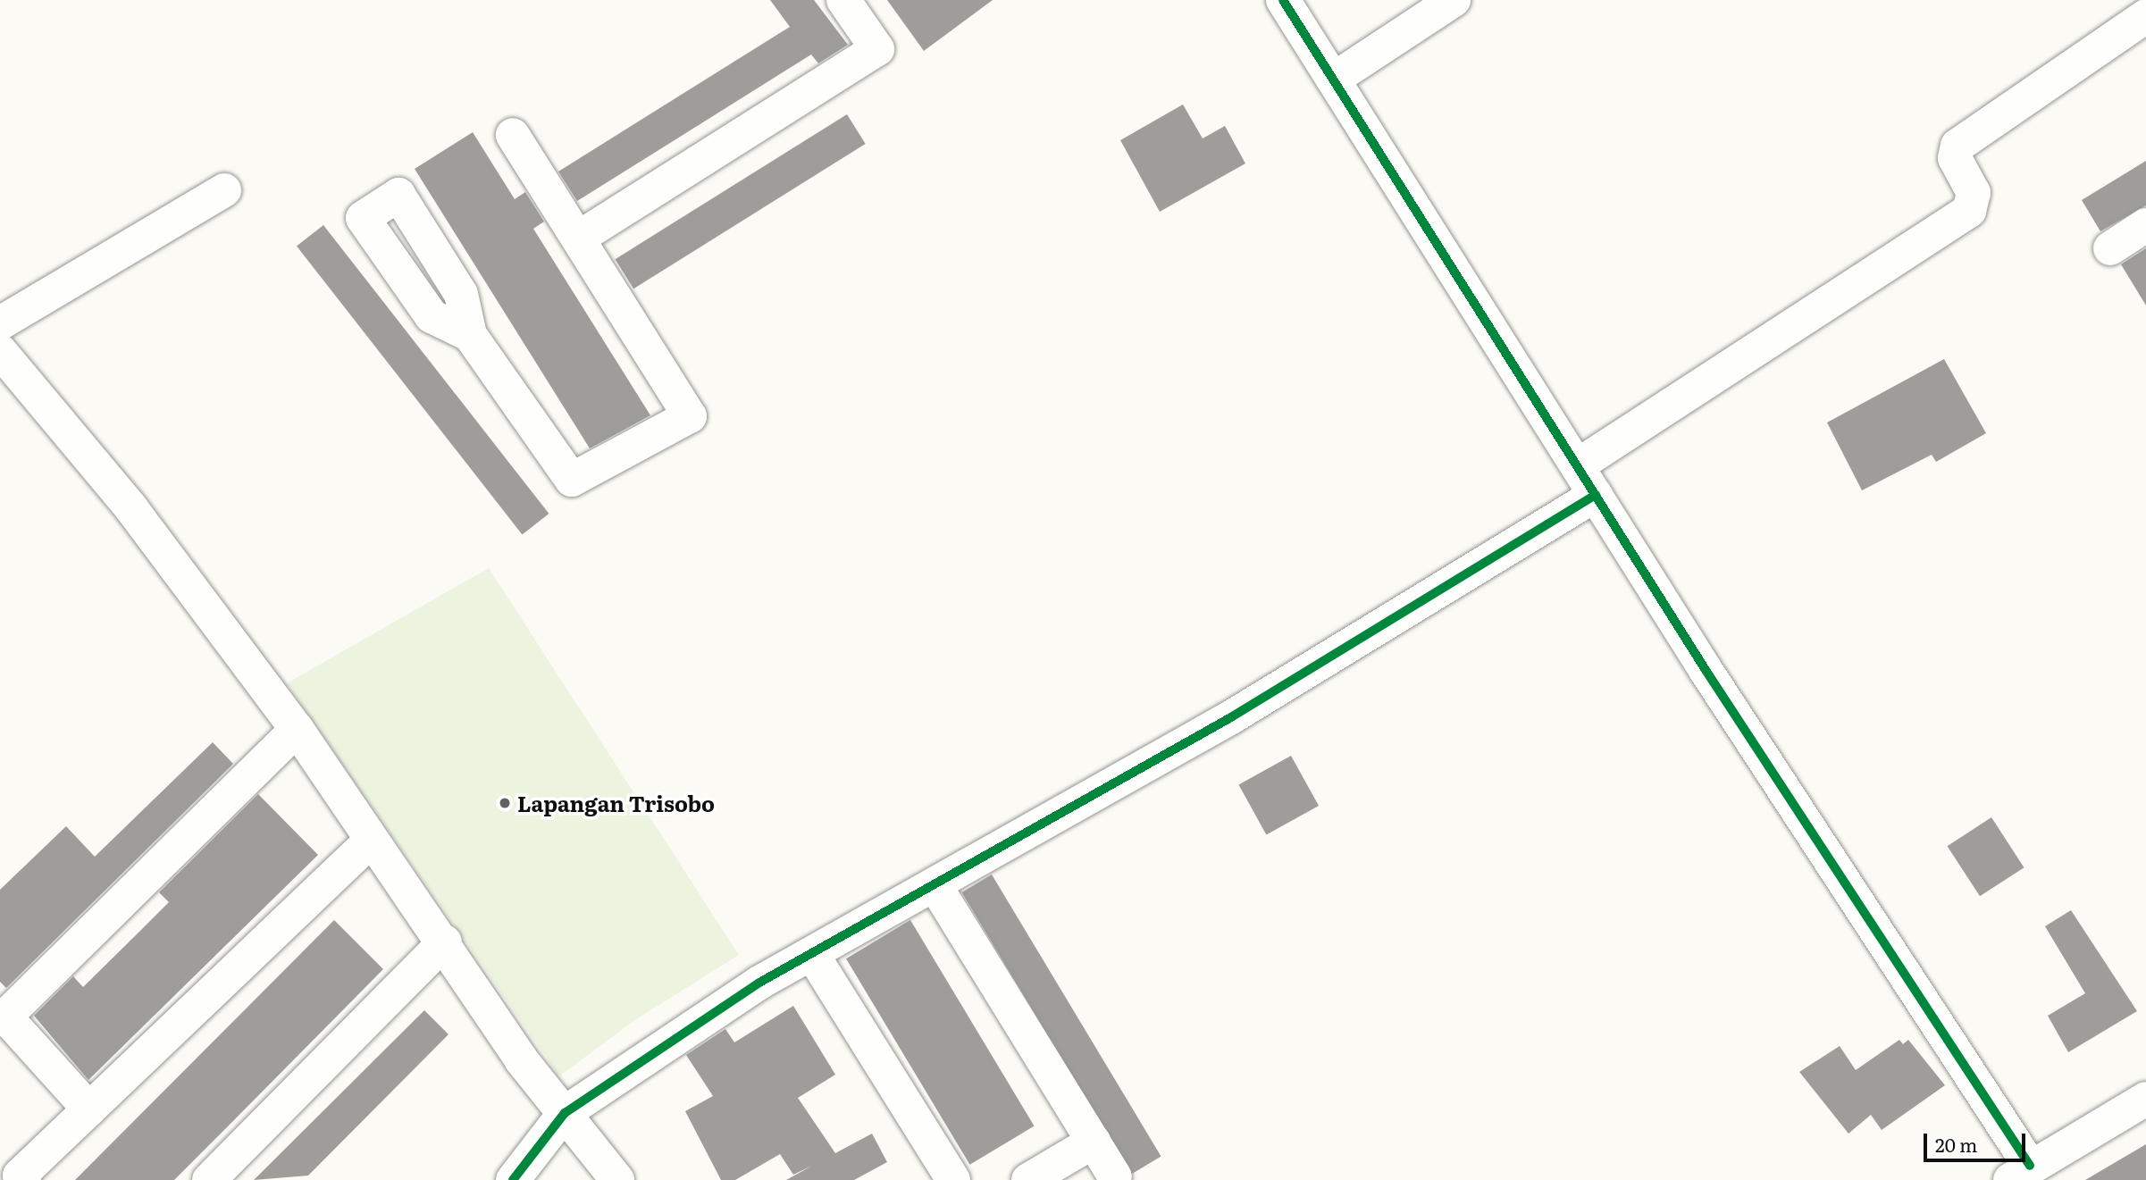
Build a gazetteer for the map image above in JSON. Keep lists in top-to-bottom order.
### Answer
{
  "places": ["Lapangan Trisobo"],
  "scale_bar": "20 m"
}
